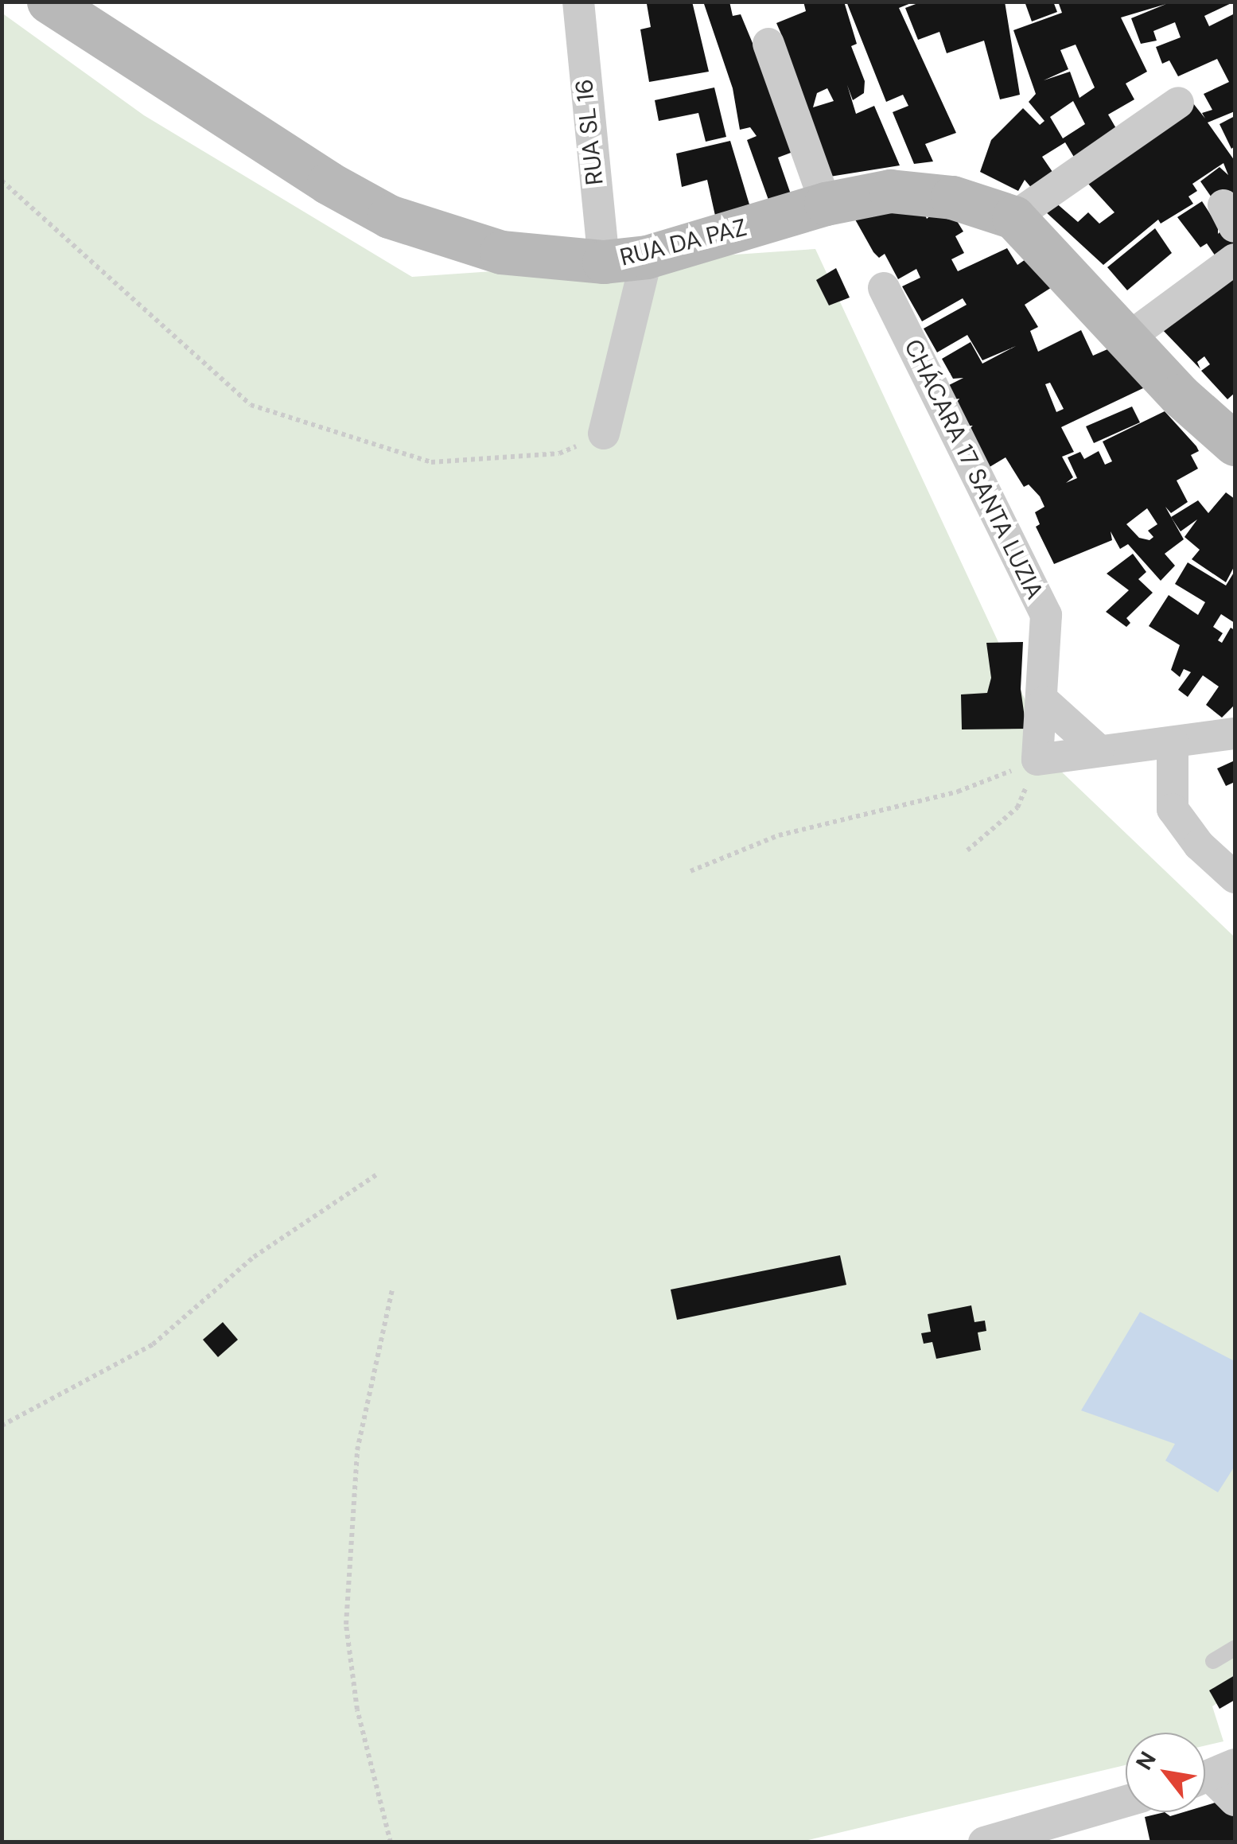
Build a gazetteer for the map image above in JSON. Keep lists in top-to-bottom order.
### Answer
{
  "streets": {
    "street": ["RUA SL 16", "RUA DA PAZ", "CHÁCARA 17 SANTA LUZIA"]
  },
  "crossings": [
    ["RUA SL 16", "RUA DA PAZ"]
  ],
  "north": "top left"
}
